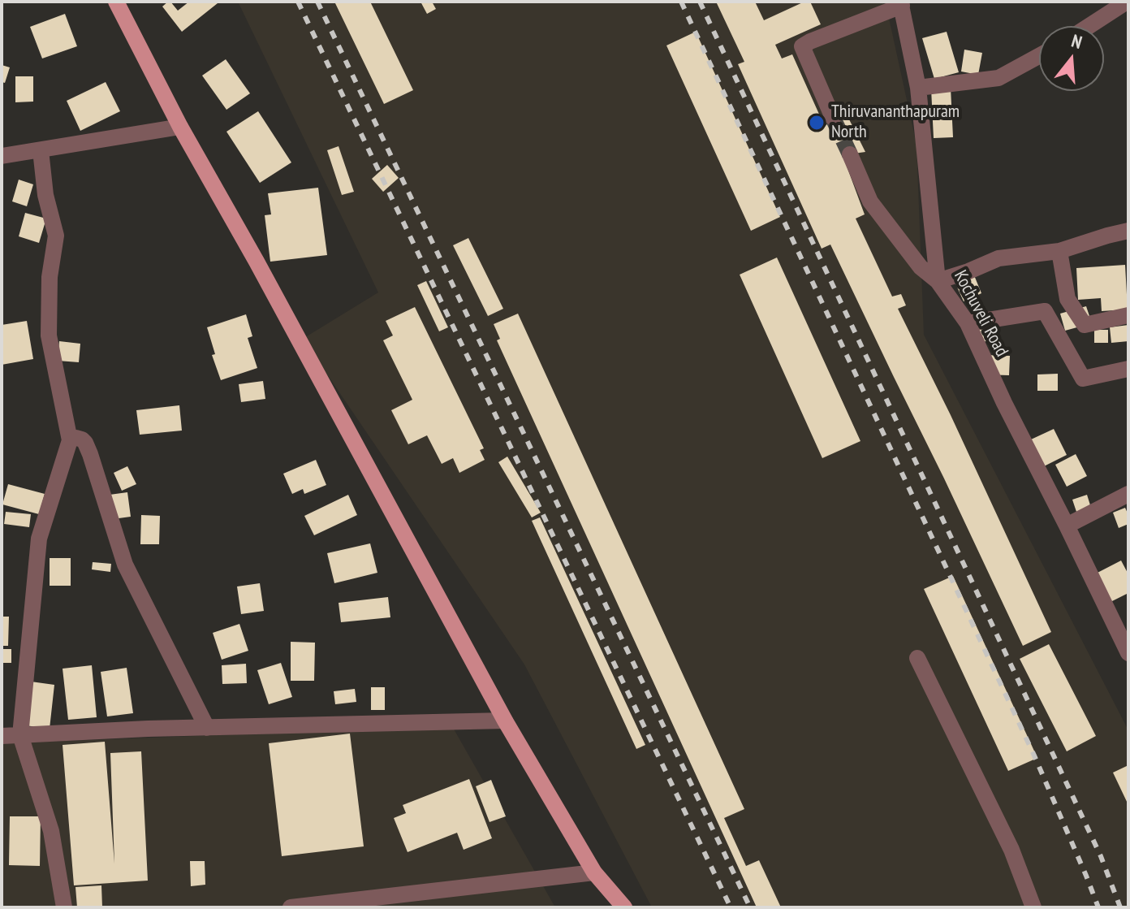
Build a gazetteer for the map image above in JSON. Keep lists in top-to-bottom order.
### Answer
{
  "streets": {
    "street": ["Kochuveli Road"]
  },
  "places": ["Thiruvananthapuram North"],
  "north": "top"
}
